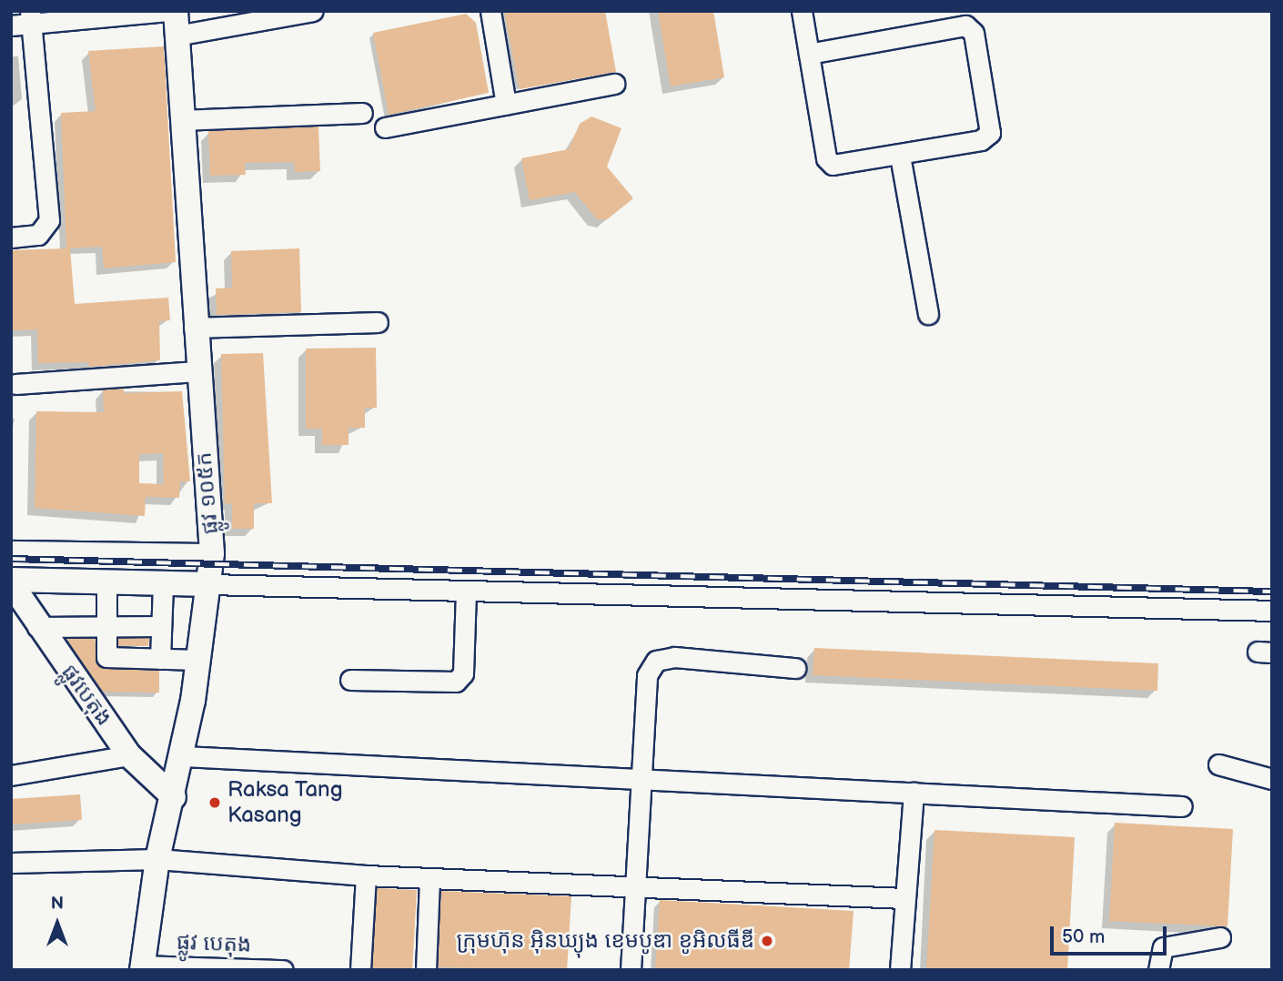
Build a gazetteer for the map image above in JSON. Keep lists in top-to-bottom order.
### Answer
{
  "streets": {
    "main road": ["ផ្លូវ ១០៥ក", "ផ្លូវបេតុង"],
    "street": ["ផ្លូវ បេតុង"]
  },
  "crossings": [
    ["ផ្លូវ ១០៥ក", "ផ្លូវបេតុង"],
    ["ផ្លូវ ១០៥ក", "ផ្លូវ បេតុង"]
  ],
  "places": ["Raksa Tang Kasang", "ក្រុមហ៊ុន អ៊ិនឃ្យុង ខេមបូឌា ខូអិលធីឌី"],
  "scale_bar": "50 m",
  "north": "top"
}
